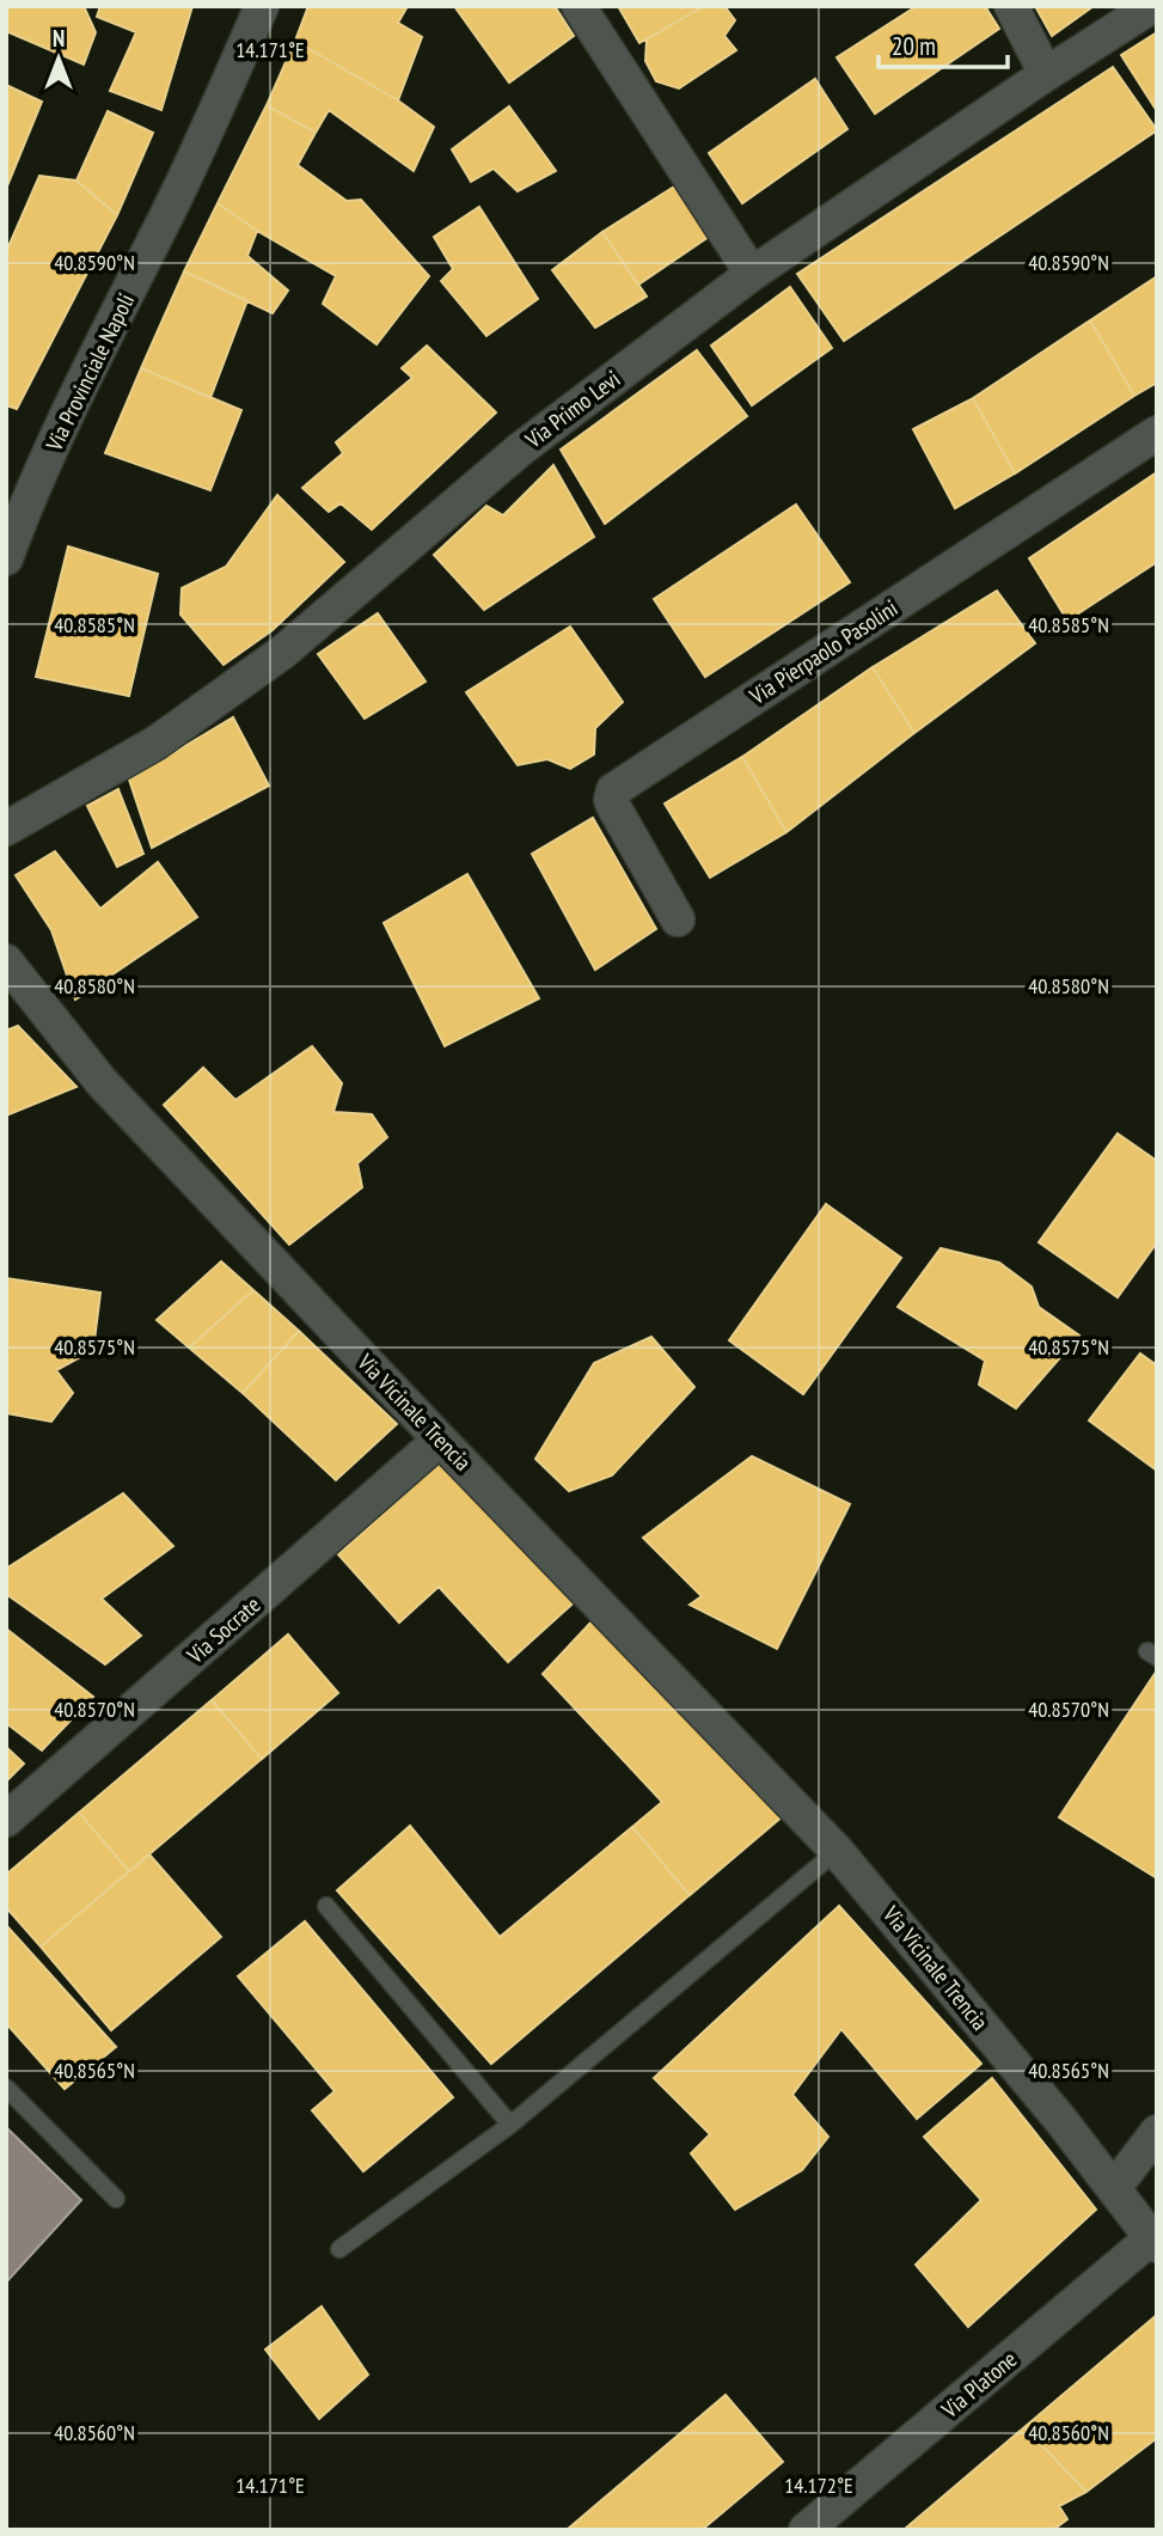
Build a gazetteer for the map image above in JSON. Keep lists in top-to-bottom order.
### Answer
{
  "streets": {
    "street": [
      "Via Provinciale Napoli",
      "Via Primo Levi",
      "Via Pierpaolo Pasolini",
      "Via Vicinale Trencia",
      "Via Socrate",
      "Via Platone"
    ]
  },
  "crossings": [
    ["Via Vicinale Trencia", "Via Socrate"],
    ["Via Vicinale Trencia", "Via Platone"]
  ],
  "scale_bar": "20 m",
  "north": "top",
  "coordinates": [
    "14.171°E",
    "40.8590°N",
    "40.8585°N",
    "40.8580°N",
    "40.8575°N",
    "40.8570°N",
    "40.8565°N",
    "40.8560°N",
    "14.172°E"
  ]
}
